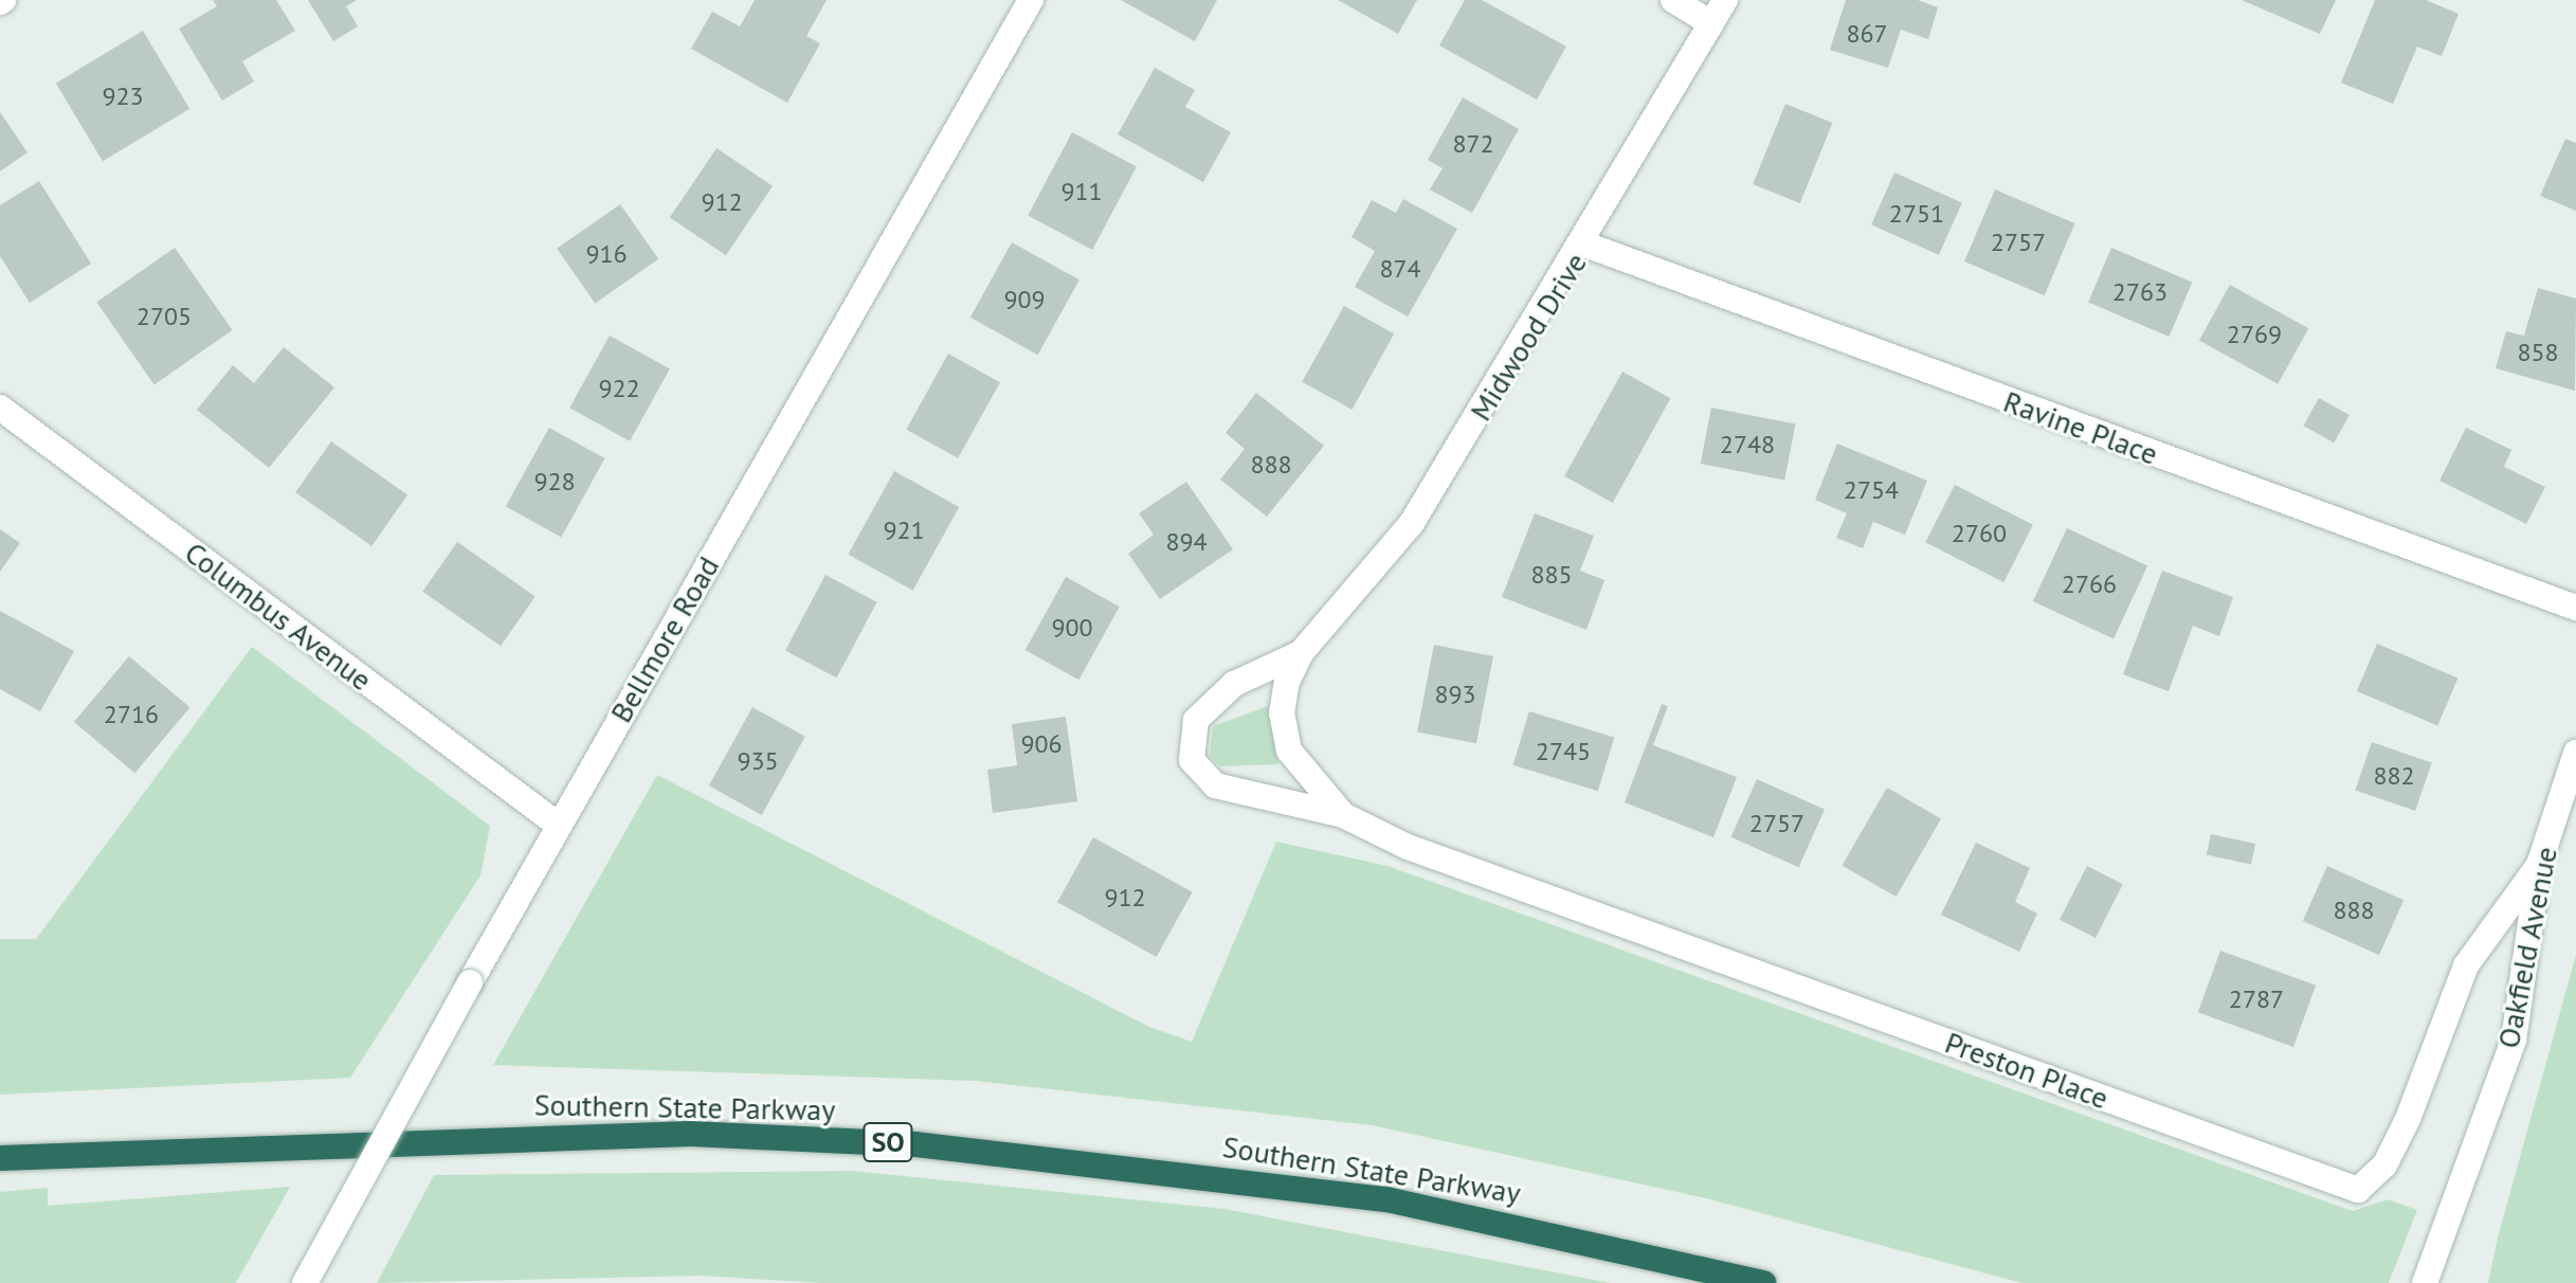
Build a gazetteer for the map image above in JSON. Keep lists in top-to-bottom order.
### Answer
{
  "streets": {
    "highway": ["Southern State Parkway", "SO"],
    "street": [
      "Midwood Drive",
      "Ravine Place",
      "Columbus Avenue",
      "Bellmore Road",
      "Oakfield Avenue",
      "Preston Place"
    ]
  },
  "crossings": [
    ["Midwood Drive", "Ravine Place"],
    ["Midwood Drive", "Preston Place"],
    ["Columbus Avenue", "Bellmore Road"],
    ["Oakfield Avenue", "Preston Place"]
  ],
  "house_numbers": [
    "867",
    "923",
    "872",
    "911",
    "912",
    "2751",
    "2757",
    "916",
    "874",
    "2763",
    "909",
    "2705",
    "2769",
    "858",
    "922",
    "2748",
    "888",
    "928",
    "2754",
    "921",
    "2760",
    "894",
    "885",
    "2766",
    "900",
    "893",
    "2716",
    "906",
    "2745",
    "935",
    "882",
    "2757",
    "912",
    "888",
    "2787"
  ]
}
